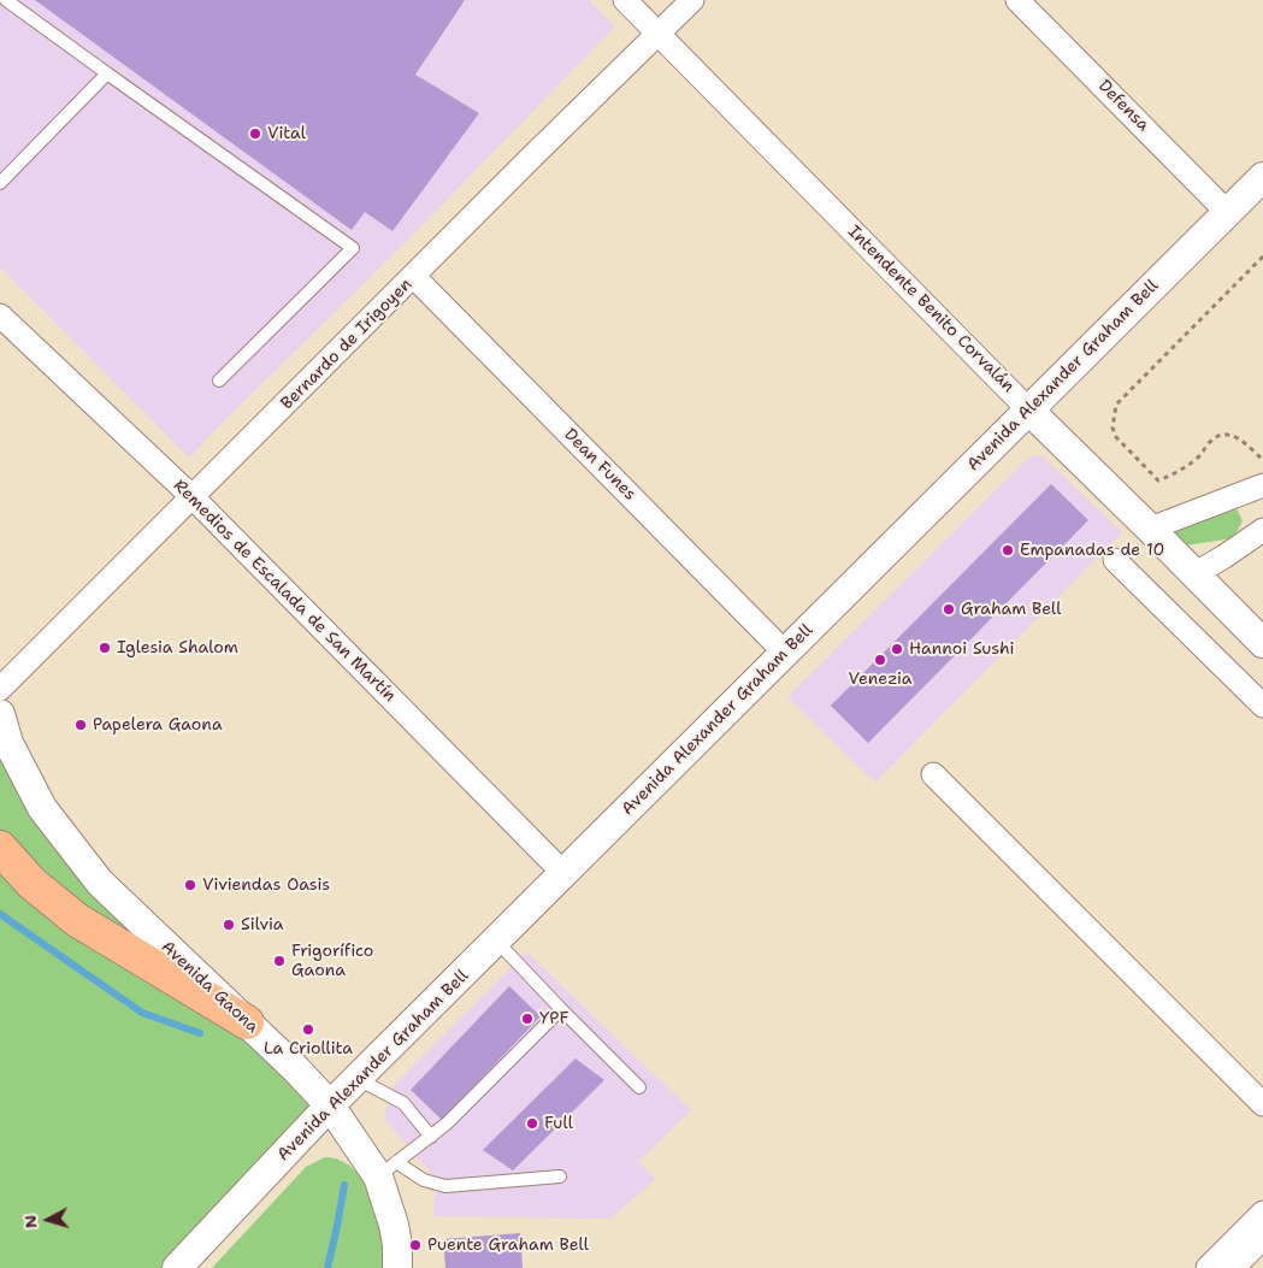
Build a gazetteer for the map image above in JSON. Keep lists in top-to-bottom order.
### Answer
{
  "streets": {
    "street": [
      "Defensa",
      "Intendente Benito Corvalán",
      "Bernardo de Irigoyen",
      "Avenida Alexander Graham Bell",
      "Dean Funes",
      "Remedios de Escalada de San Martín",
      "Avenida Gaona"
    ]
  },
  "crossings": [
    ["Defensa", "Avenida Alexander Graham Bell"],
    ["Intendente Benito Corvalán", "Bernardo de Irigoyen"],
    ["Intendente Benito Corvalán", "Avenida Alexander Graham Bell"],
    ["Bernardo de Irigoyen", "Dean Funes"],
    ["Bernardo de Irigoyen", "Remedios de Escalada de San Martín"],
    ["Avenida Alexander Graham Bell", "Dean Funes"],
    ["Avenida Alexander Graham Bell", "Remedios de Escalada de San Martín"],
    ["Avenida Alexander Graham Bell", "Avenida Gaona"]
  ],
  "places": [
    "Vital",
    "Empanadas de 10",
    "Graham Bell",
    "Iglesia Shalom",
    "Hannoi Sushi",
    "Venezia",
    "Papelera Gaona",
    "Viviendas Oasis",
    "Silvia",
    "Frigorífico Gaona",
    "YPF",
    "La Criollita",
    "Full",
    "Puente Graham Bell"
  ],
  "north": "left"
}
